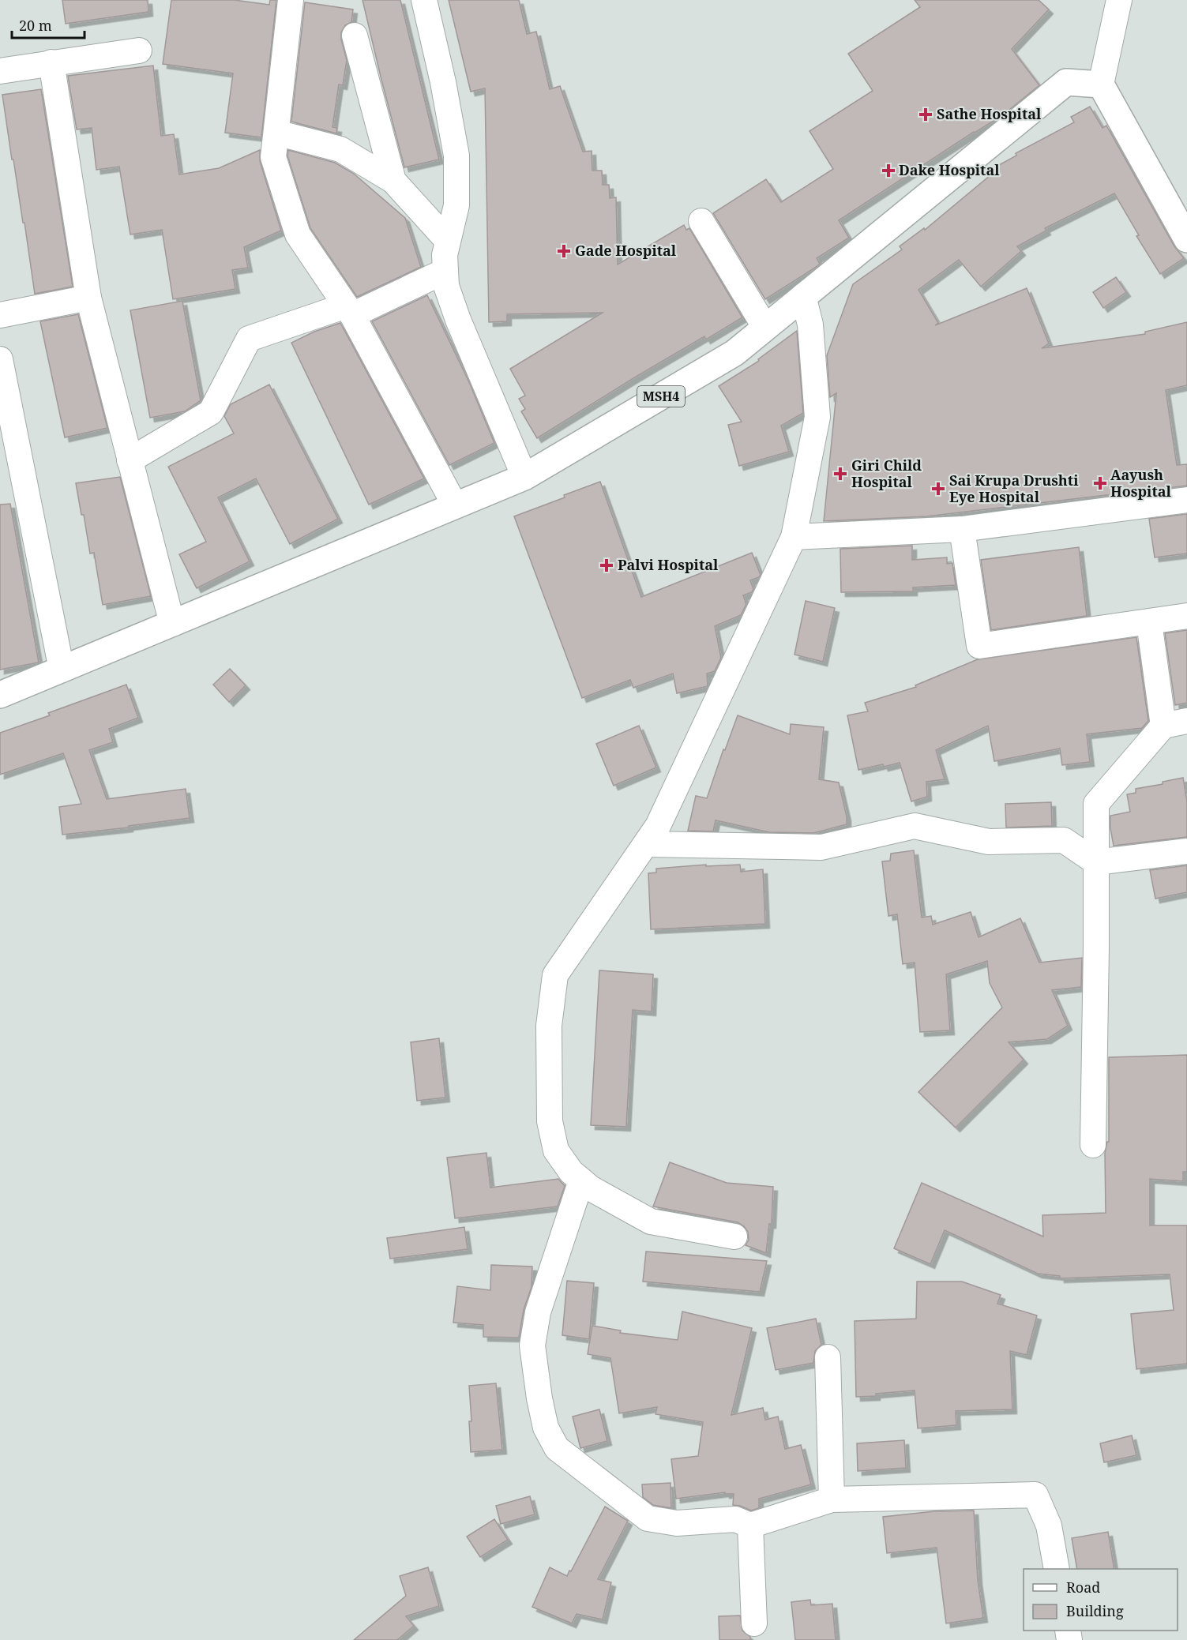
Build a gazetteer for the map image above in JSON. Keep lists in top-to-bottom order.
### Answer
{
  "streets": {
    "main road": ["MSH4"]
  },
  "places": {
    "health": [
      "Sathe Hospital",
      "Dake Hospital",
      "Gade Hospital",
      "Giri Child Hospital",
      "Aayush Hospital",
      "Sai Krupa Drushti Eye Hospital",
      "Palvi Hospital"
    ]
  },
  "legend": ["Road", "Building"],
  "scale_bar": "20 m"
}
